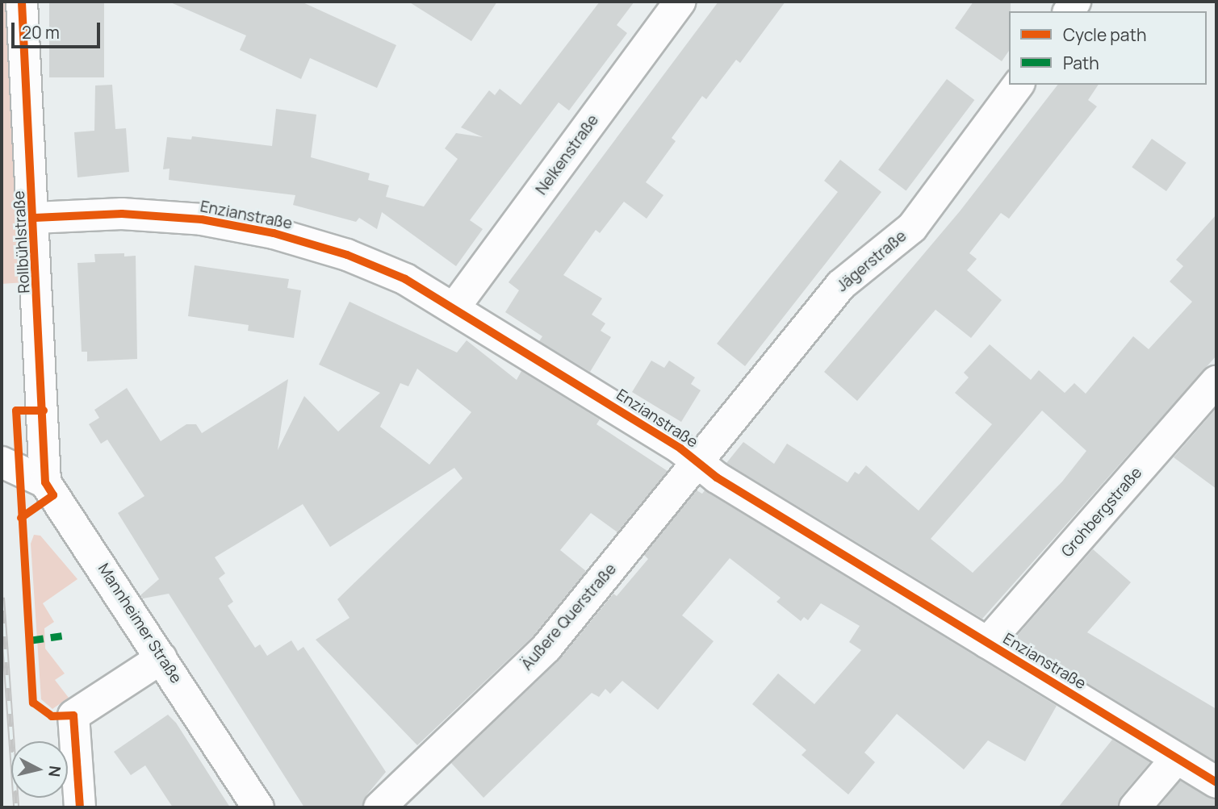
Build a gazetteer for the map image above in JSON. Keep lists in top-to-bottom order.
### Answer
{
  "streets": {
    "street": [
      "Nelkenstraße",
      "Enzianstraße",
      "Rollbühlstraße",
      "Jägerstraße",
      "Grohbergstraße",
      "Äußere Querstraße",
      "Mannheimer Straße"
    ]
  },
  "crossings": [
    ["Nelkenstraße", "Enzianstraße"],
    ["Enzianstraße", "Rollbühlstraße"],
    ["Enzianstraße", "Jägerstraße"],
    ["Enzianstraße", "Grohbergstraße"],
    ["Enzianstraße", "Äußere Querstraße"],
    ["Rollbühlstraße", "Mannheimer Straße"],
    ["Jägerstraße", "Äußere Querstraße"]
  ],
  "legend": ["Cycle path", "Path"],
  "scale_bar": "20 m",
  "north": "right"
}
